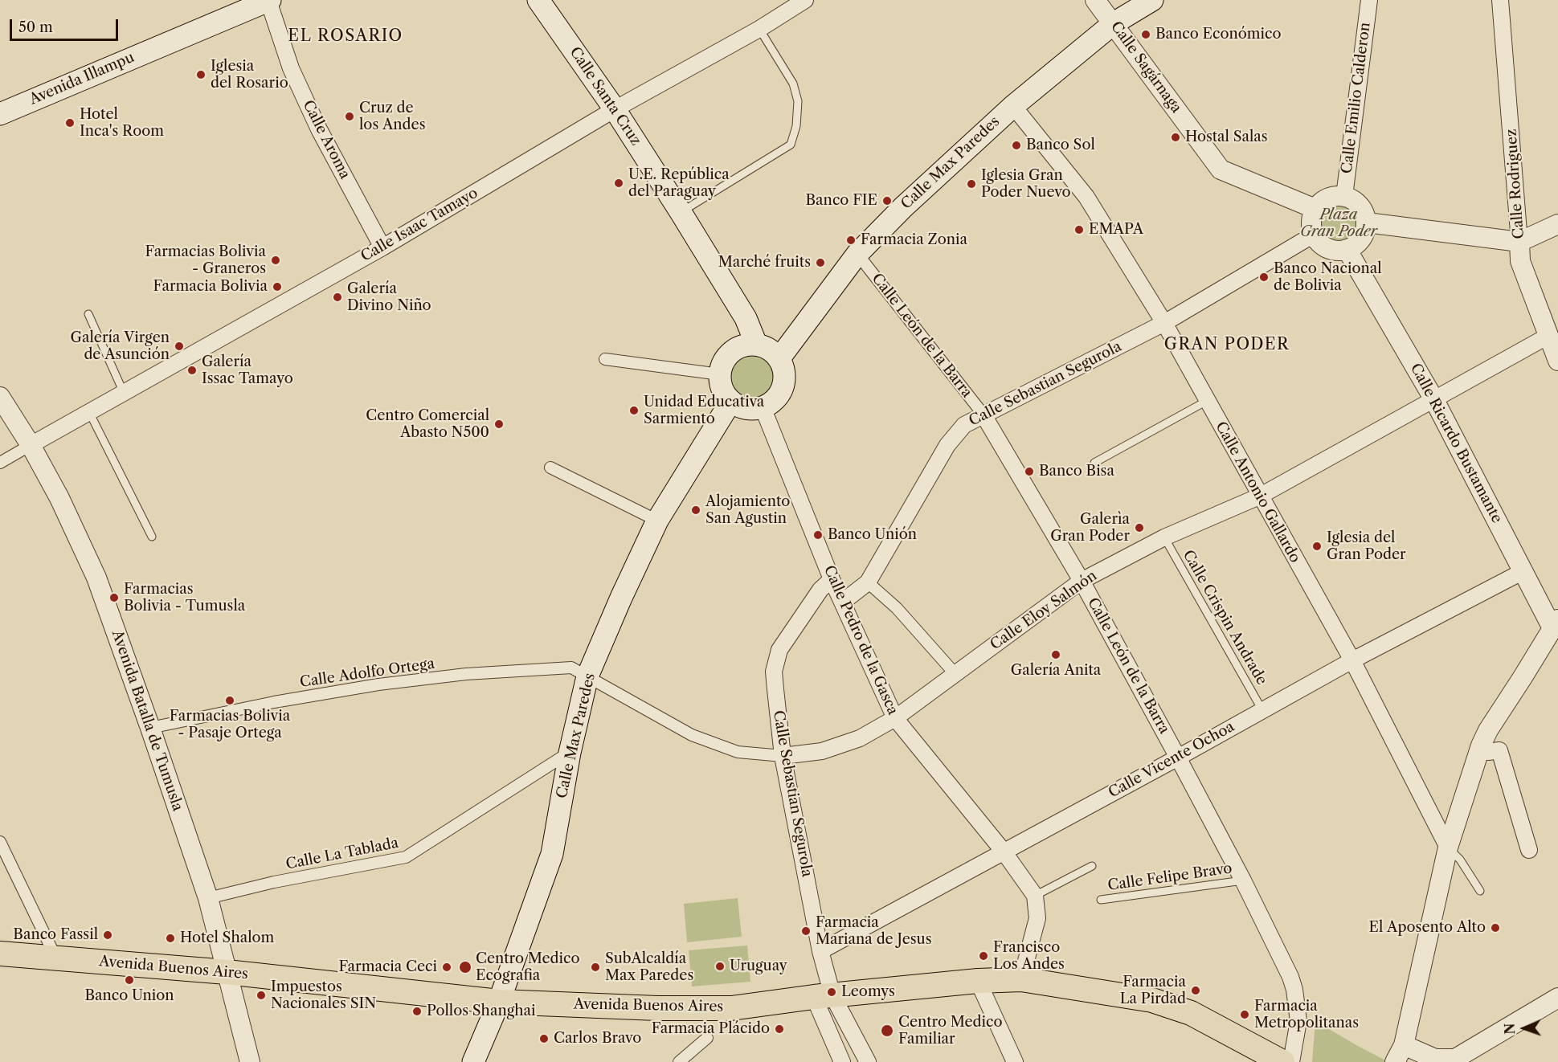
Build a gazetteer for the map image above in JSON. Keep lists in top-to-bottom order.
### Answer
{
  "streets": {
    "main road": [
      "Avenida Illampu",
      "Calle Santa Cruz",
      "Calle Max Paredes",
      "Avenida Buenos Aires"
    ],
    "street": [
      "Calle Sagárnaga",
      "Calle Emilio Calderon",
      "Calle Aroma",
      "Calle Rodriguez",
      "Calle Isaac Tamayo",
      "Calle León de la Barra",
      "Calle Sebastian Segurola",
      "Calle Ricardo Bustamante",
      "Calle Antonio Gallardo",
      "Calle Eloy Salmón",
      "Calle Pedro de la Gasca",
      "Calle Adolfo Ortega",
      "Avenida Batalla de Tumusla",
      "Calle Vicente Ochoa",
      "Calle La Tablada"
    ],
    "lane": ["Calle Crispin Andrade", "Calle Felipe Bravo"]
  },
  "crossings": [
    ["Calle Sagárnaga", "Calle Emilio Calderon"],
    ["Calle Sagárnaga", "Calle Max Paredes"],
    ["Calle Sagárnaga", "Calle Sebastian Segurola"],
    ["Calle Sagárnaga", "Calle Ricardo Bustamante"],
    ["Avenida Illampu", "Calle Aroma"],
    ["Calle Santa Cruz", "Calle Max Paredes"],
    ["Calle Santa Cruz", "Calle Isaac Tamayo"],
    ["Calle Santa Cruz", "Calle Pedro de la Gasca"],
    ["Calle Emilio Calderon", "Calle Sebastian Segurola"],
    ["Calle Emilio Calderon", "Calle Ricardo Bustamante"],
    ["Calle Aroma", "Calle Isaac Tamayo"],
    ["Calle Max Paredes", "Calle León de la Barra"],
    ["Calle Max Paredes", "Calle Antonio Gallardo"],
    ["Calle Max Paredes", "Calle Eloy Salmón"],
    ["Calle Max Paredes", "Calle Pedro de la Gasca"],
    ["Calle Max Paredes", "Calle Adolfo Ortega"],
    ["Calle Max Paredes", "Calle La Tablada"],
    ["Calle Max Paredes", "Avenida Buenos Aires"],
    ["Calle Rodriguez", "Calle Eloy Salmón"],
    ["Calle Isaac Tamayo", "Avenida Batalla de Tumusla"],
    ["Calle León de la Barra", "Calle Sebastian Segurola"],
    ["Calle León de la Barra", "Calle Eloy Salmón"],
    ["Calle León de la Barra", "Calle Vicente Ochoa"],
    ["Calle León de la Barra", "Calle Felipe Bravo"],
    ["Calle Sebastian Segurola", "Calle Ricardo Bustamante"],
    ["Calle Sebastian Segurola", "Calle Antonio Gallardo"],
    ["Calle Sebastian Segurola", "Calle Eloy Salmón"],
    ["Calle Sebastian Segurola", "Calle Pedro de la Gasca"],
    ["Calle Sebastian Segurola", "Calle Vicente Ochoa"],
    ["Calle Sebastian Segurola", "Avenida Buenos Aires"],
    ["Calle Ricardo Bustamante", "Calle Eloy Salmón"],
    ["Calle Ricardo Bustamante", "Calle Vicente Ochoa"],
    ["Calle Antonio Gallardo", "Calle Eloy Salmón"],
    ["Calle Antonio Gallardo", "Calle Vicente Ochoa"],
    ["Calle Eloy Salmón", "Calle Crispin Andrade"],
    ["Calle Eloy Salmón", "Calle Pedro de la Gasca"],
    ["Calle Eloy Salmón", "Calle Adolfo Ortega"],
    ["Calle Crispin Andrade", "Calle Vicente Ochoa"],
    ["Calle Pedro de la Gasca", "Calle Vicente Ochoa"],
    ["Calle Adolfo Ortega", "Avenida Batalla de Tumusla"],
    ["Avenida Batalla de Tumusla", "Calle La Tablada"],
    ["Avenida Batalla de Tumusla", "Avenida Buenos Aires"]
  ],
  "districts": ["EL ROSARIO", "GRAN PODER"],
  "parks": ["Plaza Gran Poder"],
  "places": [
    "Banco Económico",
    "Iglesia del Rosario",
    "Cruz de los Andes",
    "Hotel Inca's Room",
    "Hostal Salas",
    "Banco Sol",
    "U.E. República del Paraguay",
    "Iglesia Gran Poder Nuevo",
    "Banco FIE",
    "EMAPA",
    "Farmacia Zonia",
    "Farmacias Bolivia - Graneros",
    "Marché fruits",
    "Banco Nacional de Bolivia",
    "Farmacia Bolivia",
    "Galería Divino Niño",
    "Galería Virgen de Asunción",
    "Galería Issac Tamayo",
    "Unidad Educativa Sarmiento",
    "Centro Comercial Abasto N500",
    "Banco Bisa",
    "Alojamiento San Agustin",
    "Galerìa Gran Poder",
    "Banco Unión",
    "Iglesia del Gran Poder",
    "Farmacias Bolivia - Tumusla",
    "Galería Anita",
    "Farmacias Bolivia - Pasaje Ortega",
    "El Aposento Alto",
    "Farmacia Mariana de Jesus",
    "Banco Fassil",
    "Hotel Shalom",
    "Francisco Los Andes",
    "Uruguay",
    "Farmacia Ceci",
    "Centro Medico Ecografia",
    "SubAlcaldía Max Paredes",
    "Banco Union",
    "Farmacia La Pirdad",
    "Leomys",
    "Impuestos Nacionales SIN",
    "Pollos Shanghai",
    "Farmacia Metropolitanas",
    "Farmacia Plácido",
    "Centro Medico Familiar",
    "Carlos Bravo"
  ],
  "scale_bar": "50 m",
  "north": "left"
}
